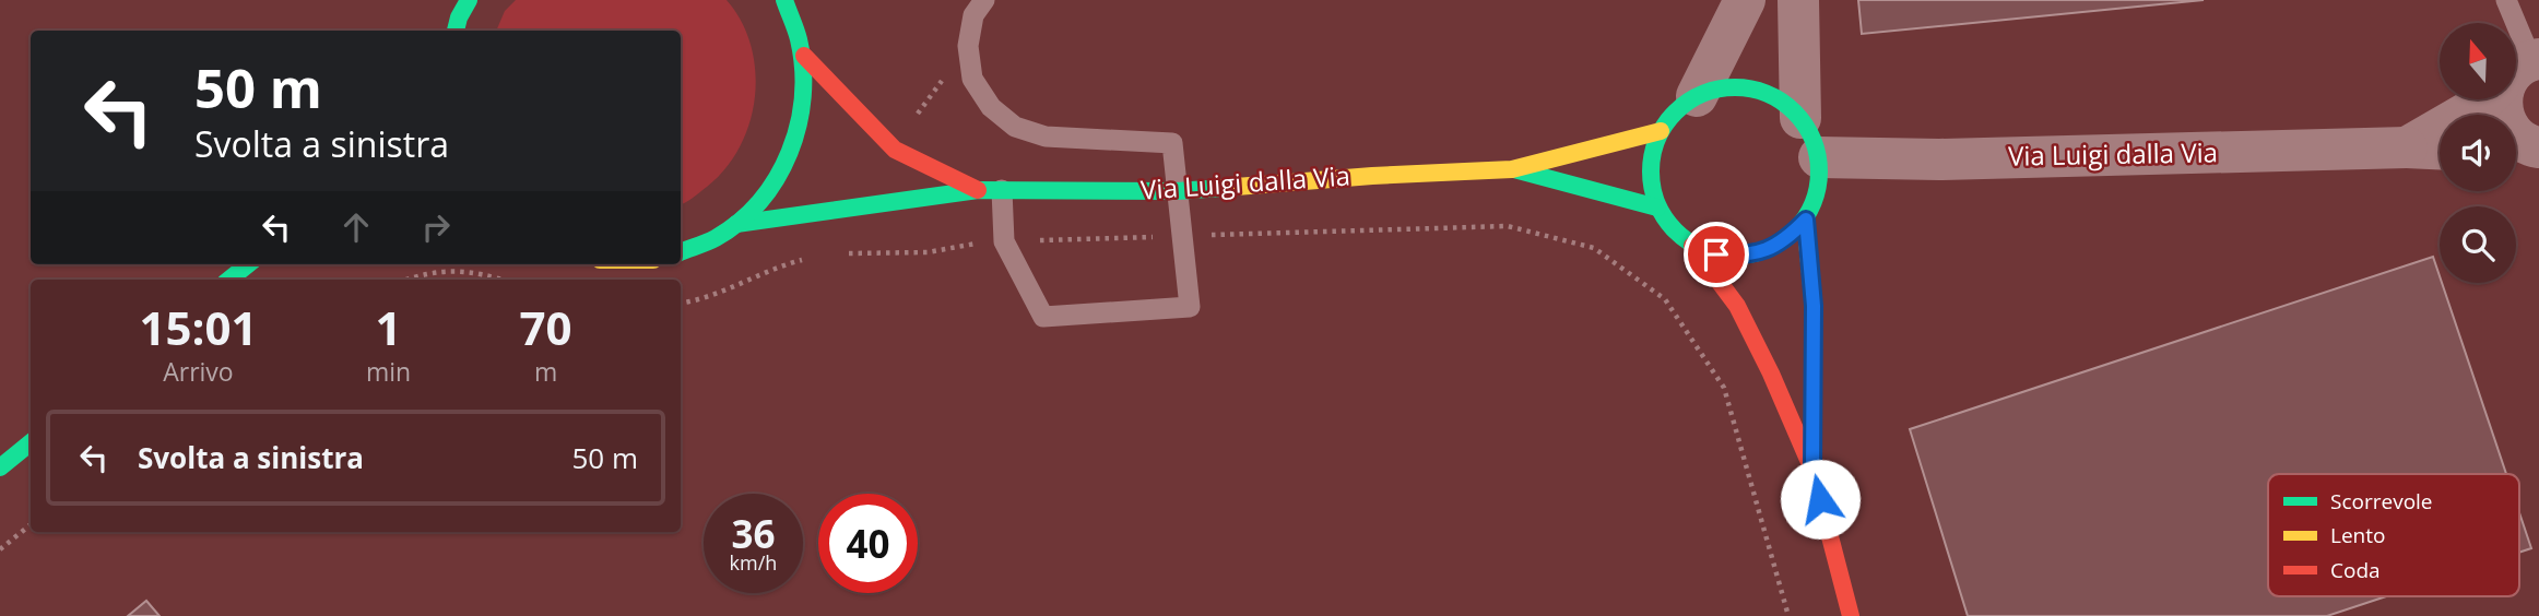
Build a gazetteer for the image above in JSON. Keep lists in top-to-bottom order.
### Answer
{
  "streets": {
    "street": ["Via Luigi dalla Via"]
  },
  "legend": ["Scorrevole", "Lento", "Coda"],
  "north": "top",
  "page": {
    "turn": ["50 m", "Svolta a sinistra"],
    "eta": [
      "15:01",
      "Arrivo",
      "1",
      "min",
      "70",
      "m"
    ],
    "list": [
      {
        "name": "Svolta a sinistra",
        "value": "50 m"
      }
    ],
    "speed": "36 km/h",
    "limit": "40"
  }
}
